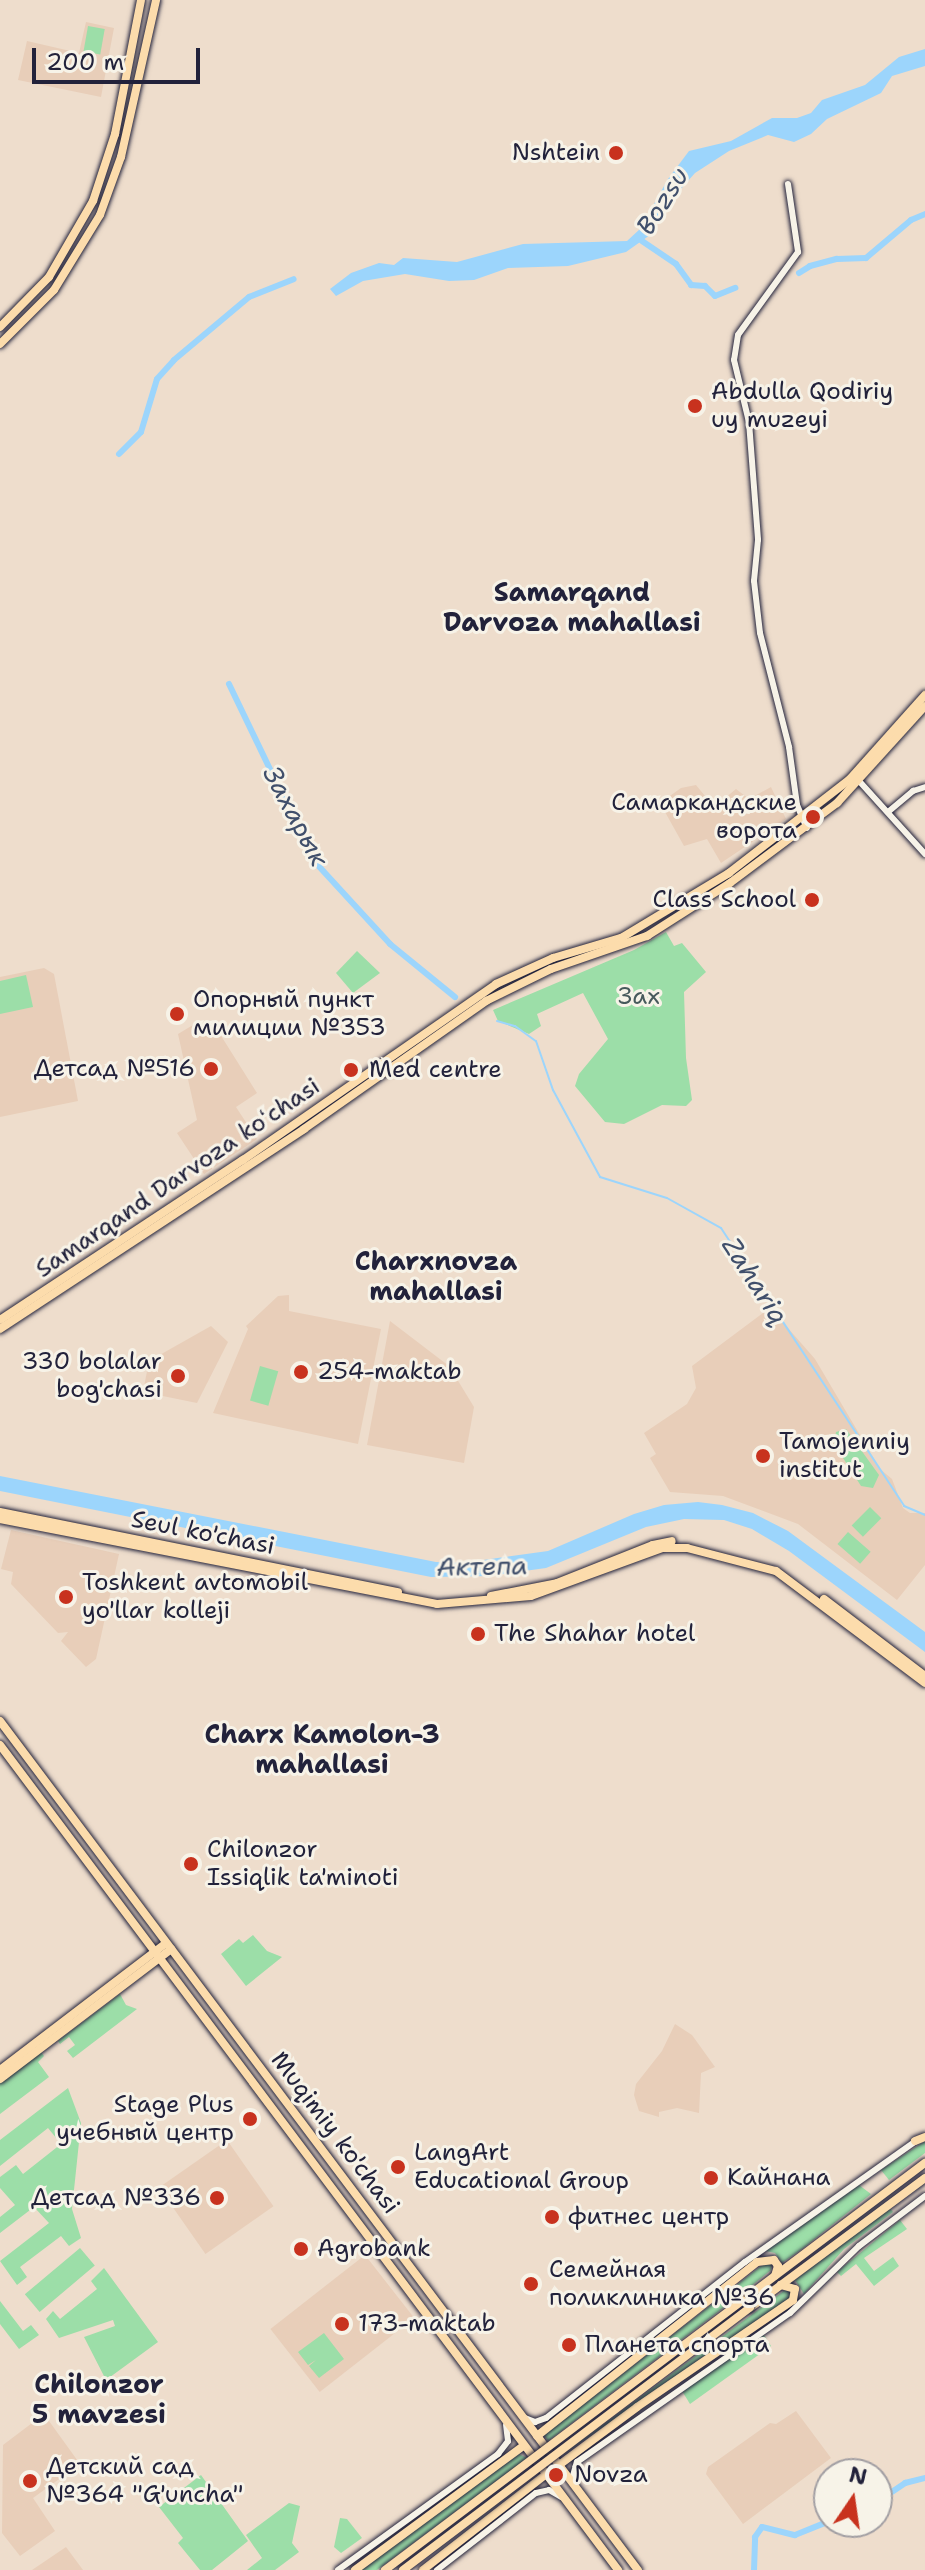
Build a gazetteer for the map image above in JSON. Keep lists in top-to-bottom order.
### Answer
{
  "streets": {
    "main road": ["Samarqand Darvoza koʻchasi", "Seul ko'chasi", "Muqimiy ko'chasi"]
  },
  "districts": [
    "Samarqand Darvoza mahallasi",
    "Charxnovza mahallasi",
    "Charx Kamolon-3 mahallasi",
    "Chilonzor 5 mavzesi"
  ],
  "water": [
    "Bozsu",
    "Захарык",
    "Zahariq",
    "Актепа"
  ],
  "parks": ["Зах"],
  "places": [
    "Nshtein",
    "Abdulla Qodiriy uy muzeyi",
    "Самаркандские ворота",
    "Class School",
    "Опорный пункт милиции №353",
    "Детсад №516",
    "Med centre",
    "254-maktab",
    "330 bolalar bog'chasi",
    "Tamojenniy institut",
    "Toshkent avtomobil yo'llar kolleji",
    "The Shahar hotel",
    "Chilonzor Issiqlik ta'minoti",
    "Stage Plus учебный центр",
    "LangArt Educational Group",
    "Кайнана",
    "Детсад №336",
    "фитнес центр",
    "Agrobank",
    "Семейная поликлиника №36",
    "173-maktab",
    "Планета спорта",
    "Novza",
    "Детский сад №364 \"G'uncha\""
  ],
  "scale_bar": "200 m",
  "north": "top"
}
